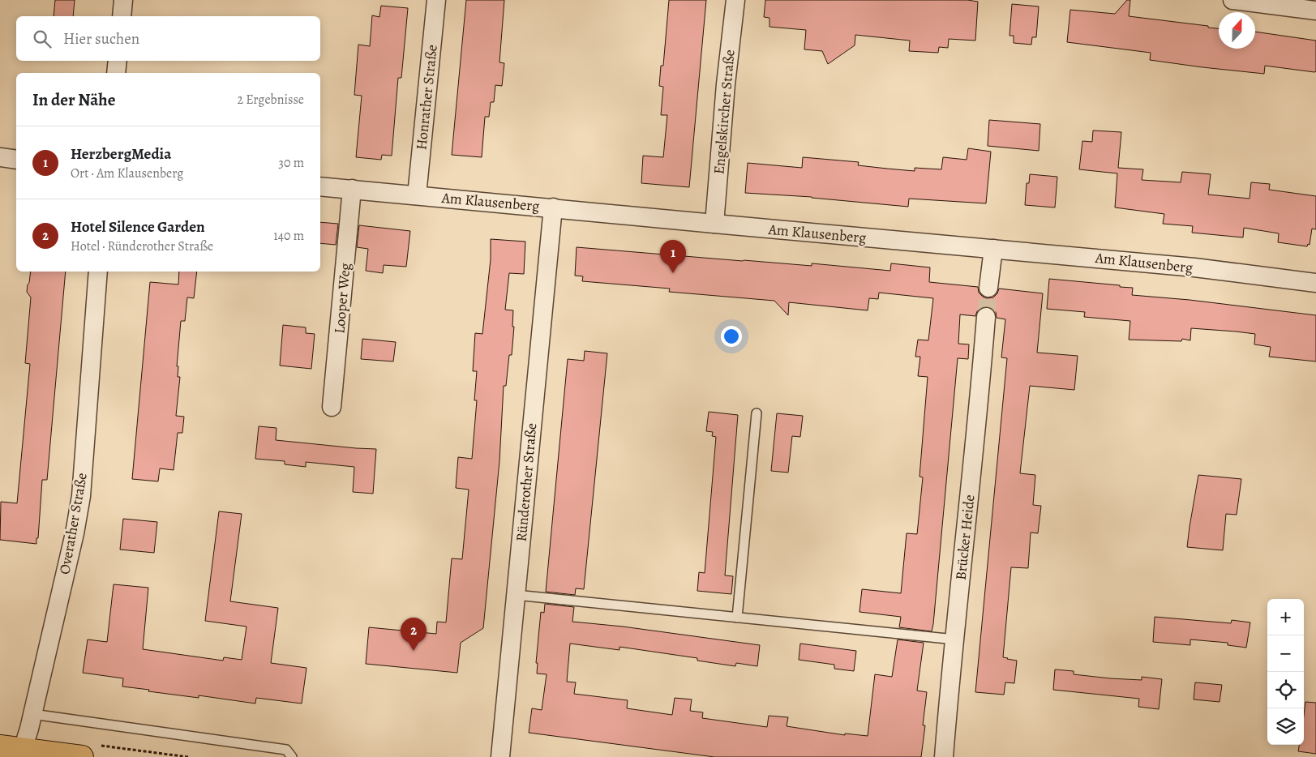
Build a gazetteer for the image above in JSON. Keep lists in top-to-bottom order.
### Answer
{
  "streets": {
    "street": [
      "Honrather Straße",
      "Engelskircher Straße",
      "Am Klausenberg",
      "Looper Weg",
      "Ründerother Straße",
      "Overather Straße",
      "Brücker Heide"
    ]
  },
  "crossings": [
    ["Honrather Straße", "Am Klausenberg"],
    ["Engelskircher Straße", "Am Klausenberg"],
    ["Am Klausenberg", "Looper Weg"],
    ["Am Klausenberg", "Ründerother Straße"]
  ],
  "north": "top",
  "page": {
    "search": "Hier suchen",
    "heading": ["In der Nähe", "2 Ergebnisse"],
    "list": [
      {
        "mark": "1",
        "name": "HerzbergMedia",
        "note": "Ort · Am Klausenberg",
        "value": "30 m"
      },
      {
        "mark": "2",
        "name": "Hotel Silence Garden",
        "note": "Hotel · Ründerother Straße",
        "value": "140 m"
      }
    ],
    "pins": ["1", "2"],
    "map_buttons": ["+", "−"]
  }
}
